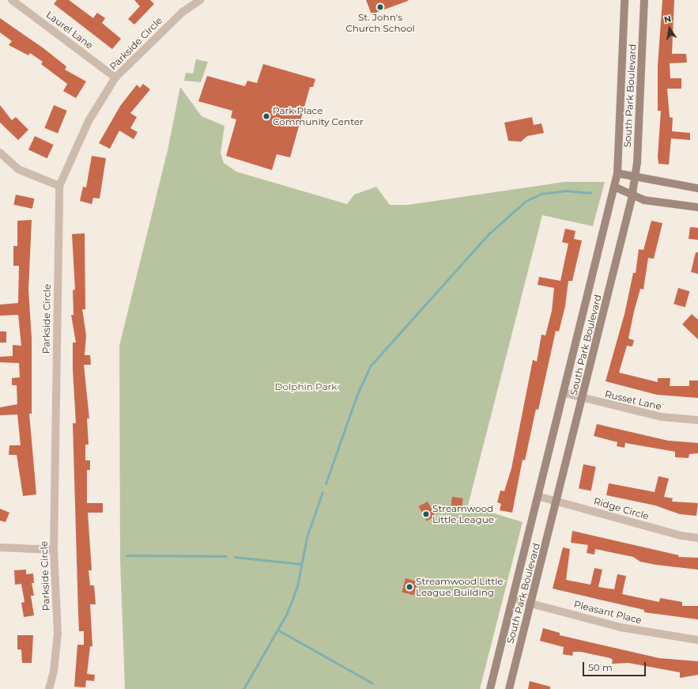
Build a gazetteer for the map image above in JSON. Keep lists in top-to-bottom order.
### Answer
{
  "streets": {
    "street": [
      "Laurel Lane",
      "Parkside Circle",
      "South Park Boulevard",
      "Russet Lane",
      "Ridge Circle",
      "Pleasant Place"
    ]
  },
  "crossings": [
    ["Laurel Lane", "Parkside Circle"],
    ["South Park Boulevard", "Russet Lane"],
    ["South Park Boulevard", "Ridge Circle"],
    ["South Park Boulevard", "Pleasant Place"]
  ],
  "parks": ["Dolphin Park"],
  "places": [
    "St. John's Church School",
    "Park Place Community Center",
    "Streamwood Little League",
    "Streamwood Little League Building"
  ],
  "scale_bar": "50 m",
  "north": "top"
}
